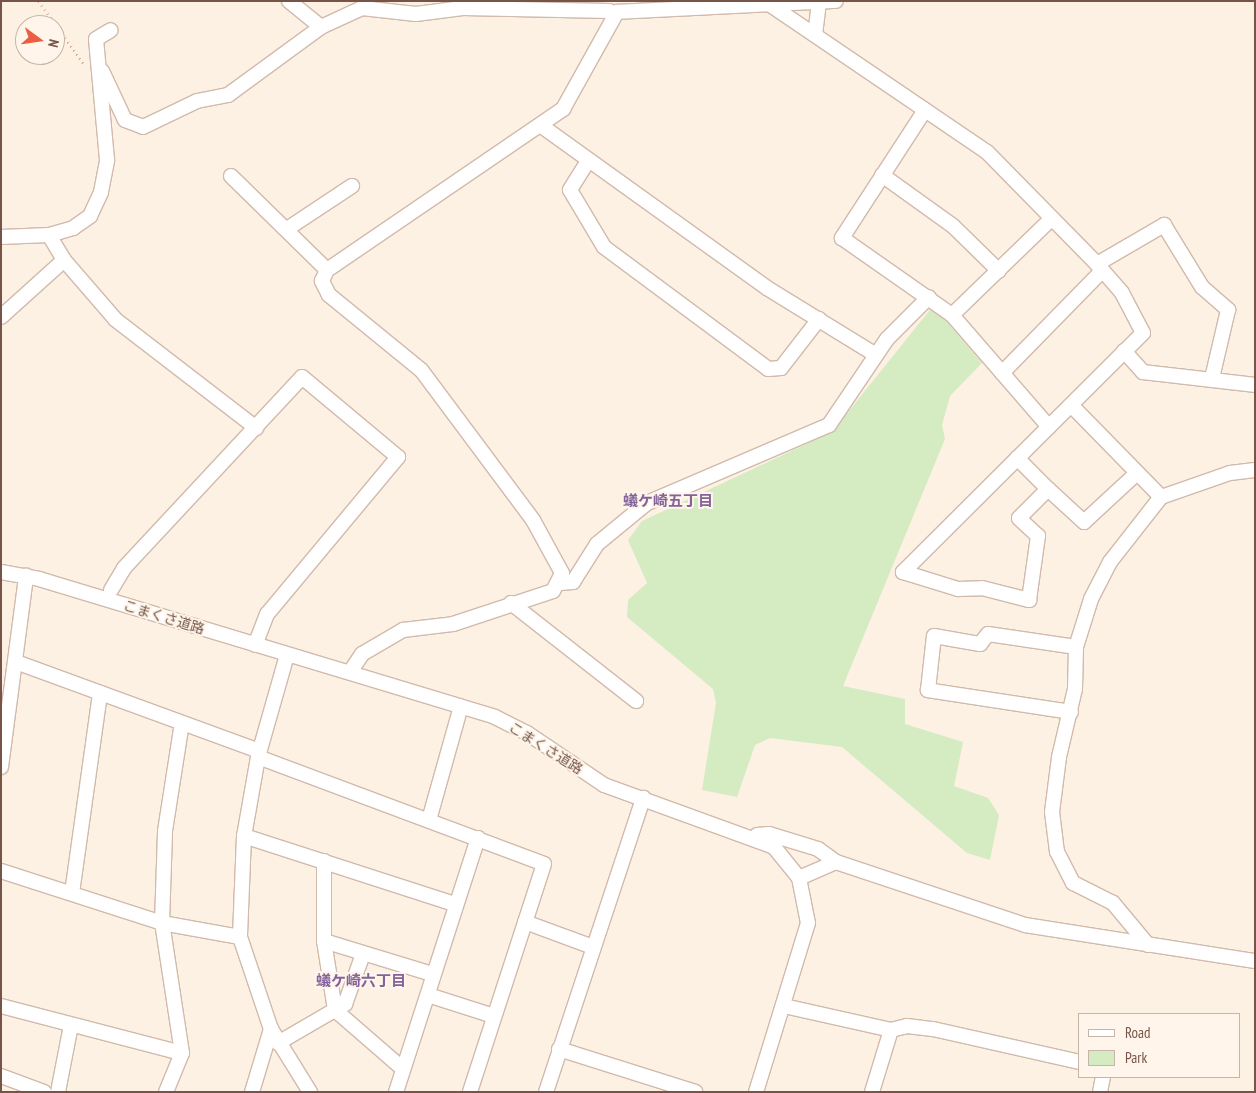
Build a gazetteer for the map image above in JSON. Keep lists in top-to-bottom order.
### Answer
{
  "streets": {
    "street": ["こまくさ道路"]
  },
  "districts": ["蟻ケ崎五丁目", "蟻ケ崎六丁目"],
  "legend": ["Road", "Park"],
  "north": "right"
}
